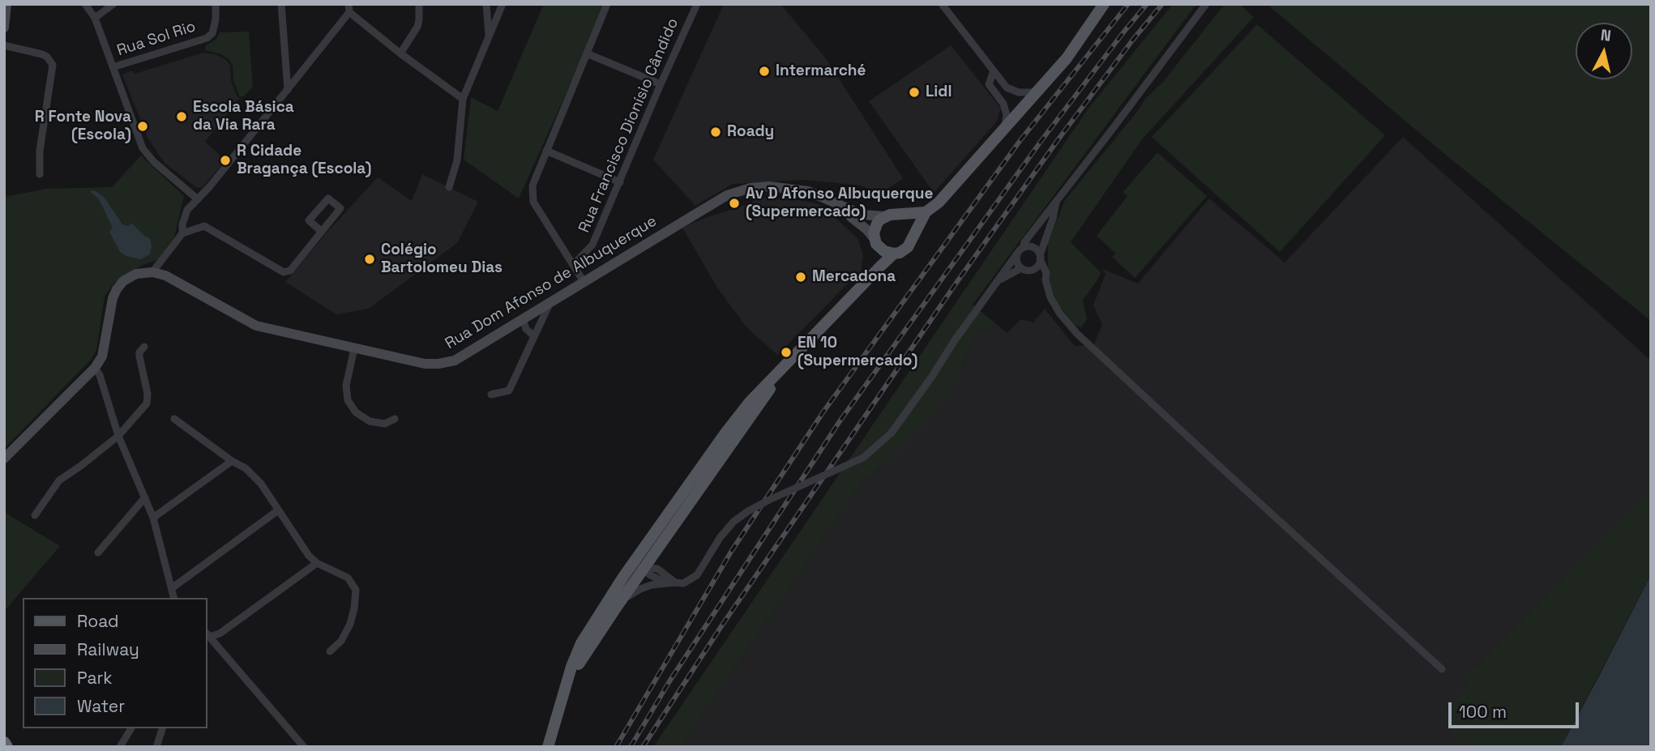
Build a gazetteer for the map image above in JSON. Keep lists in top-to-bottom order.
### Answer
{
  "streets": {
    "main road": ["Rua Dom Afonso de Albuquerque"],
    "street": ["Rua Sol Rio", "Rua Francisco Dionísio Cândido"]
  },
  "places": [
    "Intermarché",
    "Lidl",
    "Escola Básica da Via Rara",
    "R Fonte Nova (Escola)",
    "Roady",
    "R Cidade Bragança (Escola)",
    "Av D Afonso Albuquerque (Supermercado)",
    "Colégio Bartolomeu Dias",
    "Mercadona",
    "EN 10 (Supermercado)"
  ],
  "legend": [
    "Road",
    "Railway",
    "Park",
    "Water"
  ],
  "scale_bar": "100 m",
  "north": "top"
}
